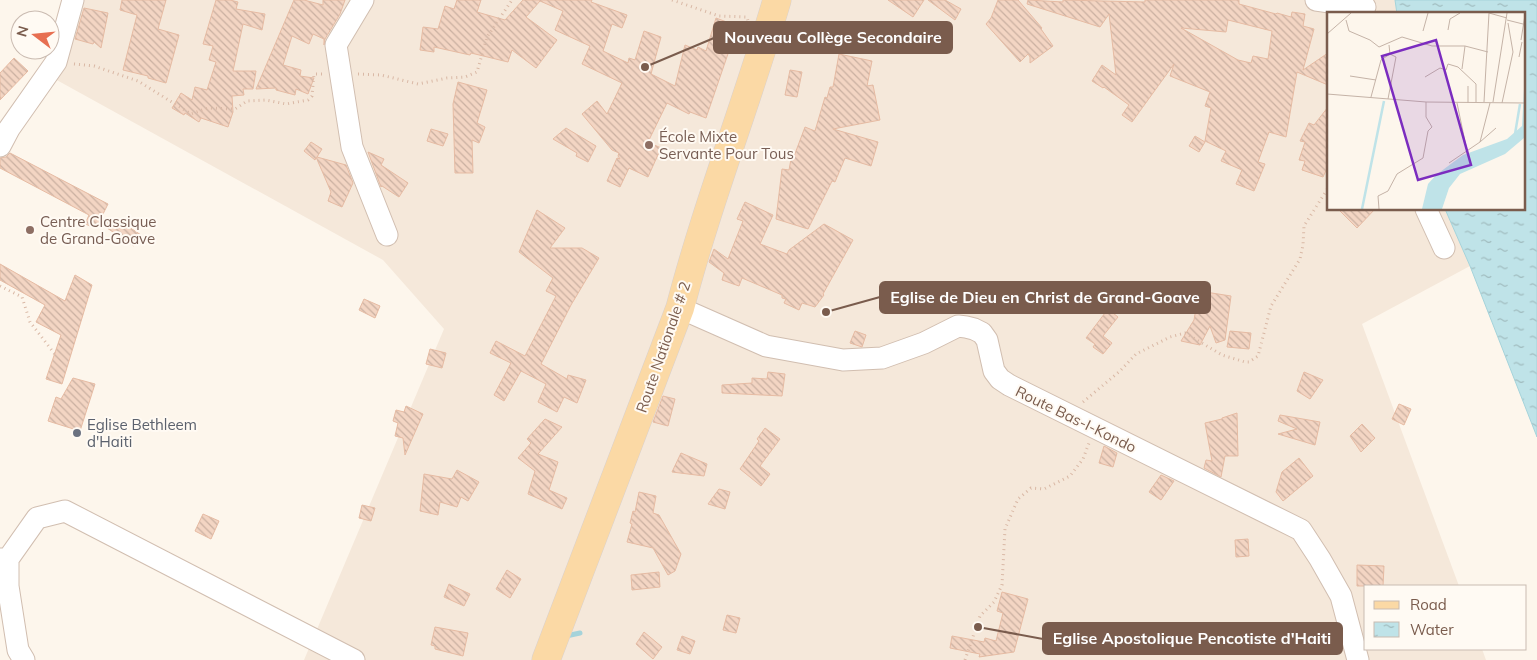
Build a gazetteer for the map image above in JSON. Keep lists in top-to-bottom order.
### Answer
{
  "streets": {
    "main road": ["Route Nationale # 2"],
    "street": ["Route Bas-I-Kondo"]
  },
  "crossings": [
    ["Route Nationale # 2", "Route Bas-I-Kondo"]
  ],
  "places": [
    "Nouveau Collège Secondaire",
    "École Mixte Servante Pour Tous",
    "Centre Classique de Grand-Goave",
    "Eglise de Dieu en Christ de Grand-Goave",
    "Eglise Bethleem d'Haiti",
    "Eglise Apostolique Pencotiste d'Haiti"
  ],
  "legend": ["Road", "Water"],
  "north": "left"
}
